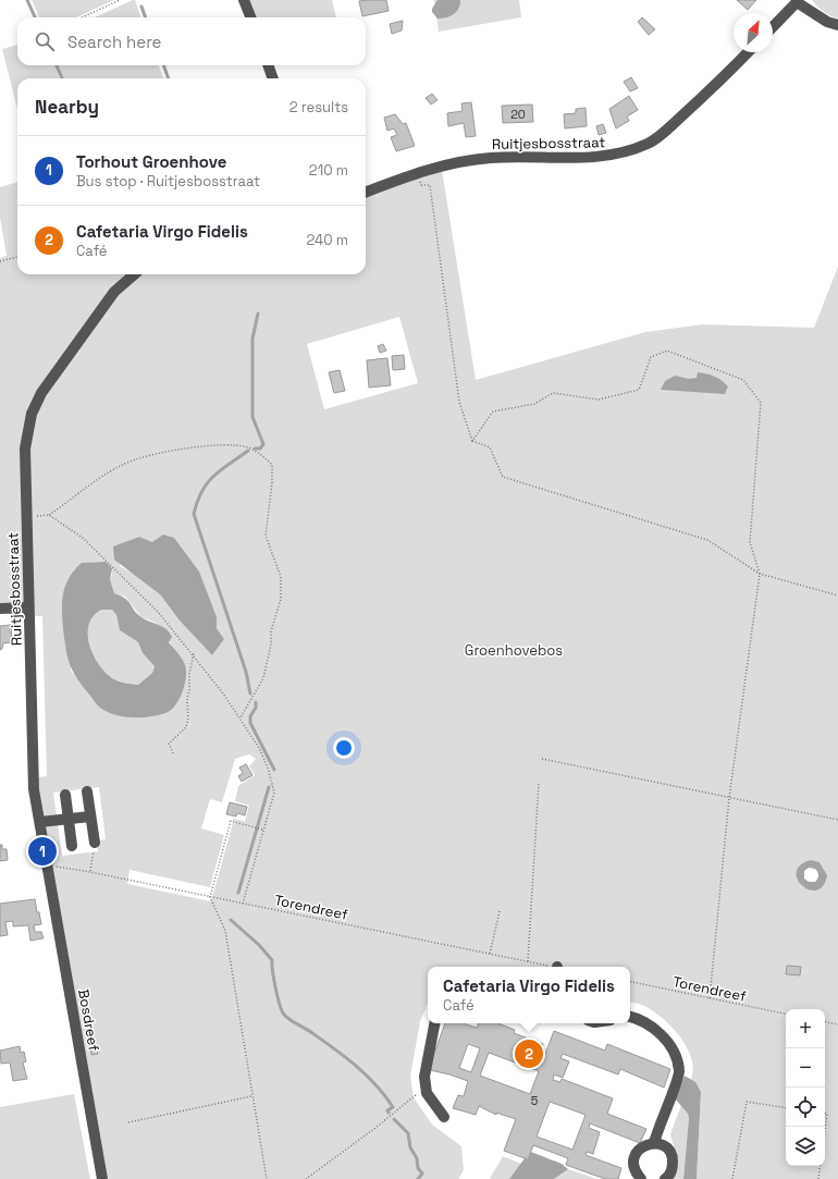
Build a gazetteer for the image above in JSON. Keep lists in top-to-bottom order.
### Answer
{
  "streets": {
    "street": ["Ruitjesbosstraat", "Bosdreef"],
    "path": ["Torendreef"]
  },
  "crossings": [
    ["Ruitjesbosstraat", "Torendreef"],
    ["Ruitjesbosstraat", "Bosdreef"],
    ["Torendreef", "Bosdreef"]
  ],
  "parks": ["Groenhovebos"],
  "house_numbers": ["20", "5"],
  "north": "top right",
  "page": {
    "search": "Search here",
    "heading": ["Nearby", "2 results"],
    "list": [
      {
        "mark": "1",
        "name": "Torhout Groenhove",
        "note": "Bus stop · Ruitjesbosstraat",
        "value": "210 m"
      },
      {
        "mark": "2",
        "name": "Cafetaria Virgo Fidelis",
        "note": "Café",
        "value": "240 m"
      }
    ],
    "pins": ["1", "2"],
    "popup": ["Cafetaria Virgo Fidelis", "Café"],
    "map_buttons": ["+", "−"]
  }
}
